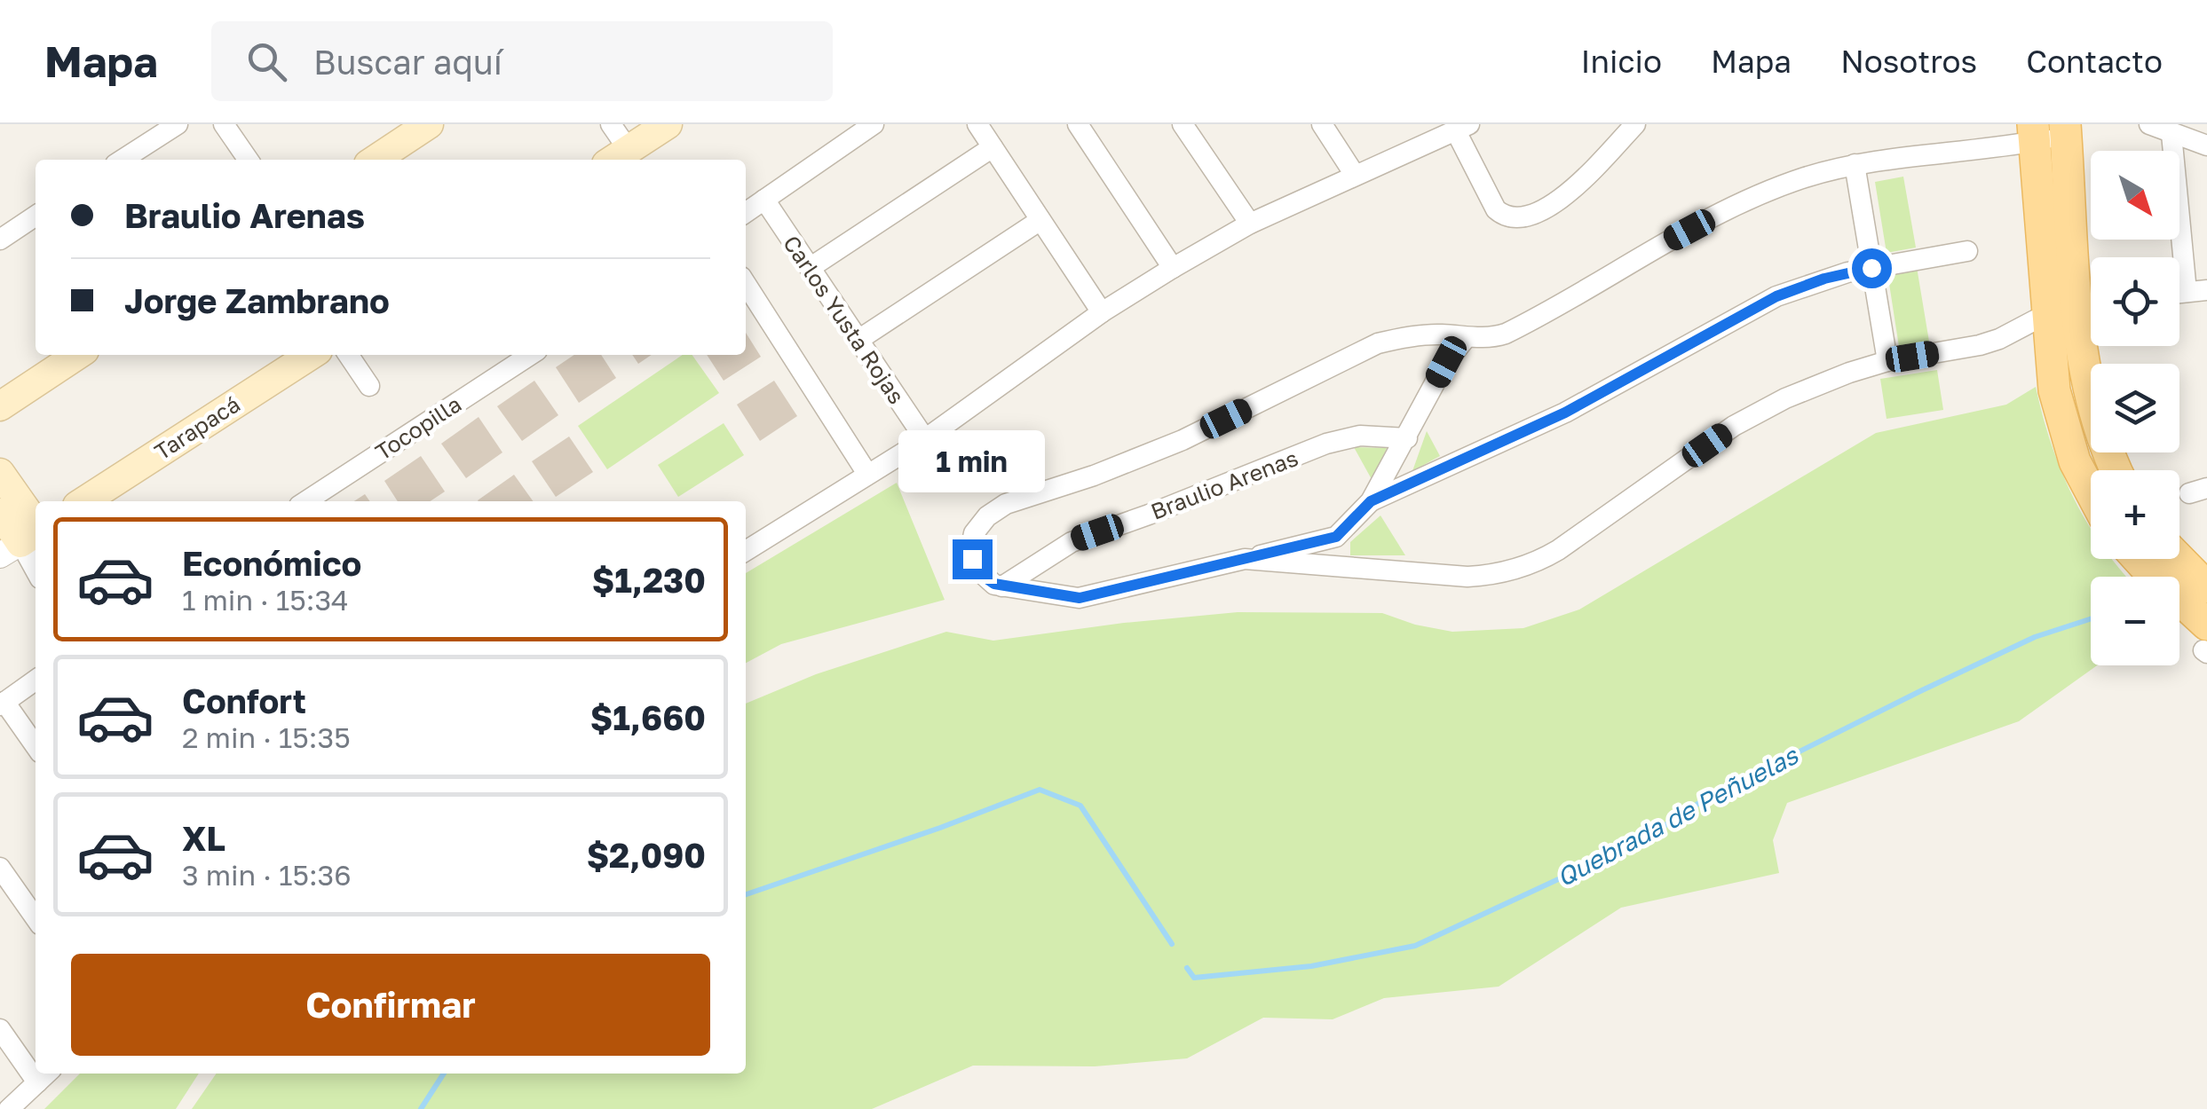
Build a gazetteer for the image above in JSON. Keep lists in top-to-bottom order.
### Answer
{
  "streets": {
    "main road": ["Tarapacá"],
    "street": ["Carlos Yusta Rojas", "Tocopilla", "Braulio Arenas"]
  },
  "water": ["Quebrada de Peñuelas"],
  "north": "bottom right",
  "page": {
    "header": "Mapa",
    "search": "Buscar aquí",
    "nav": [
      "Inicio",
      "Mapa",
      "Nosotros",
      "Contacto"
    ],
    "map_buttons": ["+", "−"],
    "banner": ["Braulio Arenas", "Jorge Zambrano"],
    "bubble": "1 min",
    "list": [
      {
        "name": "Económico",
        "note": "1 min · 15:34",
        "value": "$1,230"
      },
      {
        "name": "Confort",
        "note": "2 min · 15:35",
        "value": "$1,660"
      },
      {
        "name": "XL",
        "note": "3 min · 15:36",
        "value": "$2,090"
      }
    ],
    "buttons": "Confirmar"
  }
}
